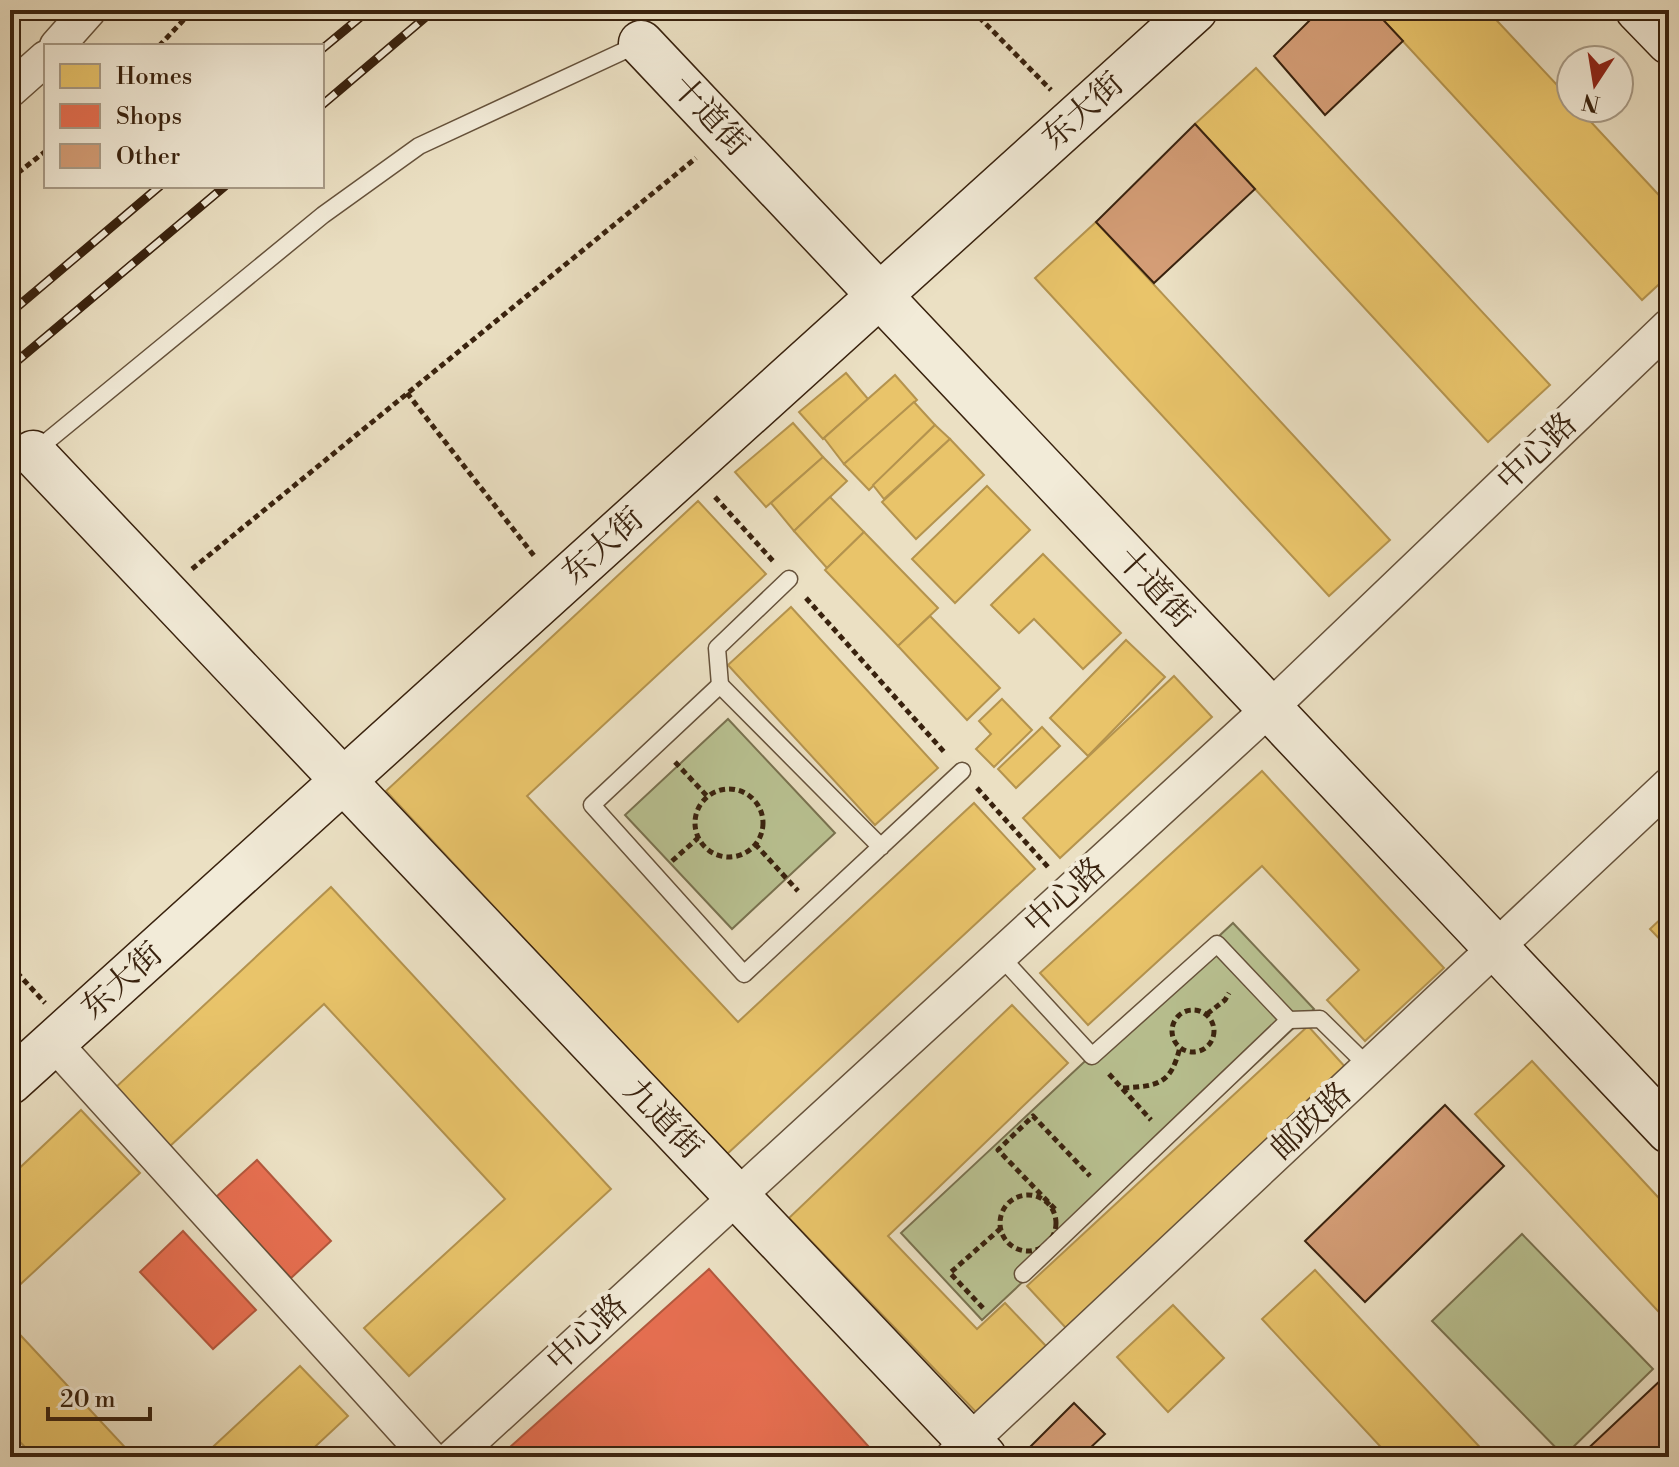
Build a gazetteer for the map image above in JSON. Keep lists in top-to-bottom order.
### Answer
{
  "streets": {
    "street": [
      "东大街",
      "十道街",
      "中心路",
      "九道街",
      "邮政路"
    ]
  },
  "crossings": [
    ["东大街", "十道街"],
    ["东大街", "九道街"],
    ["十道街", "中心路"],
    ["十道街", "邮政路"],
    ["中心路", "九道街"],
    ["九道街", "邮政路"]
  ],
  "legend": ["Homes", "Shops", "Other"],
  "scale_bar": "20 m",
  "north": "bottom"
}
